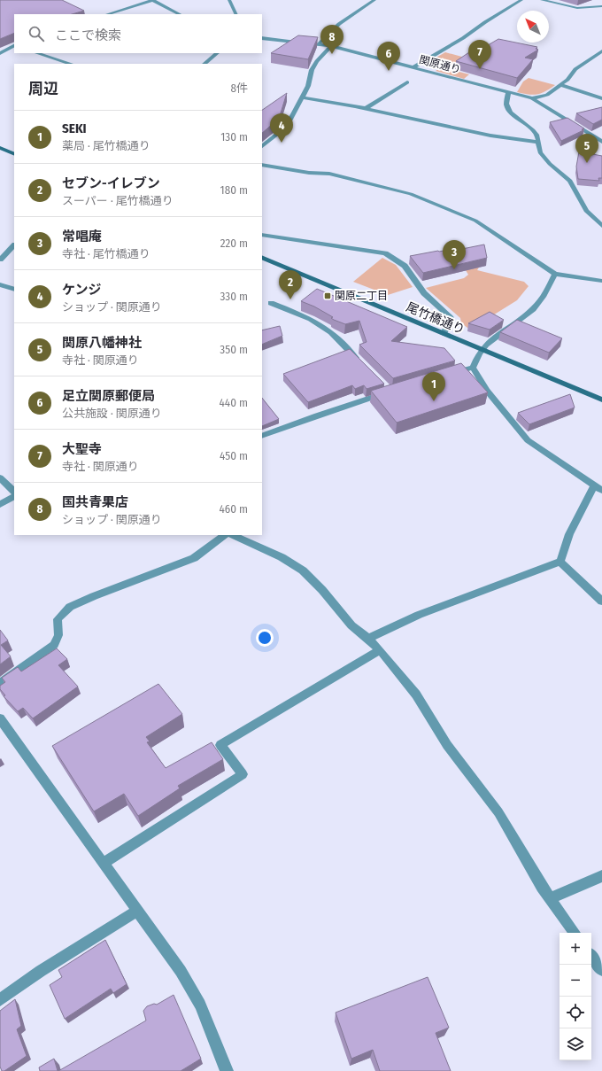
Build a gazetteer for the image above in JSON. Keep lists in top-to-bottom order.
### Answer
{
  "streets": {
    "main road": ["尾竹橋通り"],
    "street": ["関原通り"]
  },
  "places": {
    "transit": ["関原二丁目"]
  },
  "north": "top left",
  "page": {
    "search": "ここで検索",
    "pins": [
      "8",
      "7",
      "6",
      "4",
      "5",
      "3",
      "2",
      "1"
    ],
    "heading": ["周辺", "8件"],
    "list": [
      {
        "mark": "1",
        "name": "SEKI",
        "note": "薬局 · 尾竹橋通り",
        "value": "130 m"
      },
      {
        "mark": "2",
        "name": "セブン-イレブン",
        "note": "スーパー · 尾竹橋通り",
        "value": "180 m"
      },
      {
        "mark": "3",
        "name": "常唱庵",
        "note": "寺社 · 尾竹橋通り",
        "value": "220 m"
      },
      {
        "mark": "4",
        "name": "ケンジ",
        "note": "ショップ · 関原通り",
        "value": "330 m"
      },
      {
        "mark": "5",
        "name": "関原八幡神社",
        "note": "寺社 · 関原通り",
        "value": "350 m"
      },
      {
        "mark": "6",
        "name": "足立関原郵便局",
        "note": "公共施設 · 関原通り",
        "value": "440 m"
      },
      {
        "mark": "7",
        "name": "大聖寺",
        "note": "寺社 · 関原通り",
        "value": "450 m"
      },
      {
        "mark": "8",
        "name": "国共青果店",
        "note": "ショップ · 関原通り",
        "value": "460 m"
      }
    ],
    "map_buttons": ["+", "−"]
  }
}
